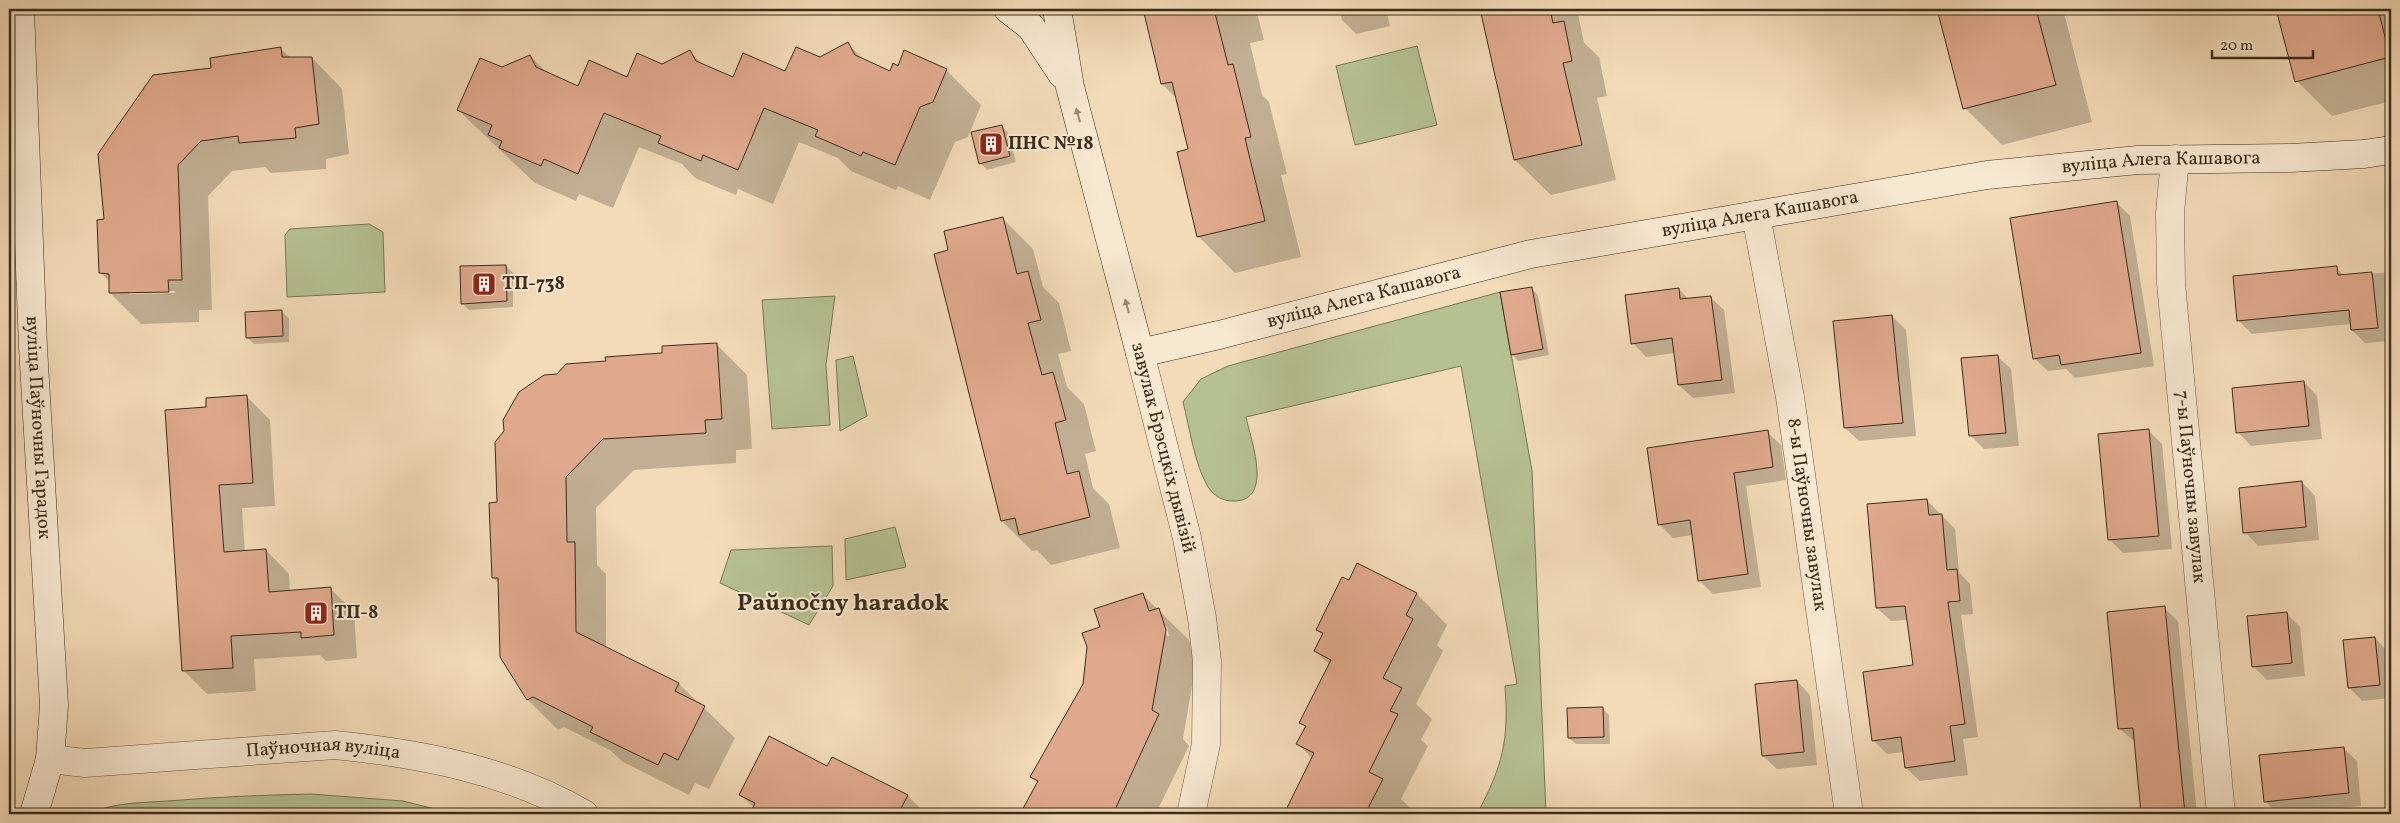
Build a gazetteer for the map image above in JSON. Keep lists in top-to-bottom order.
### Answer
{
  "streets": {
    "street": [
      "вуліца Алега Кашавога",
      "вуліца Паўночны Гарадок",
      "завулак Брэсцкіх дывізій",
      "7-ы Паўночны завулак",
      "8-ы Паўночны завулак",
      "Паўночная вуліца"
    ]
  },
  "crossings": [
    ["вуліца Алега Кашавога", "завулак Брэсцкіх дывізій"],
    ["вуліца Алега Кашавога", "7-ы Паўночны завулак"],
    ["вуліца Алега Кашавога", "8-ы Паўночны завулак"],
    ["вуліца Паўночны Гарадок", "Паўночная вуліца"]
  ],
  "districts": ["Paŭnočny haradok"],
  "places": {
    "building": ["ПНС №18", "ТП-738", "ТП-8"]
  },
  "scale_bar": "20 m"
}
